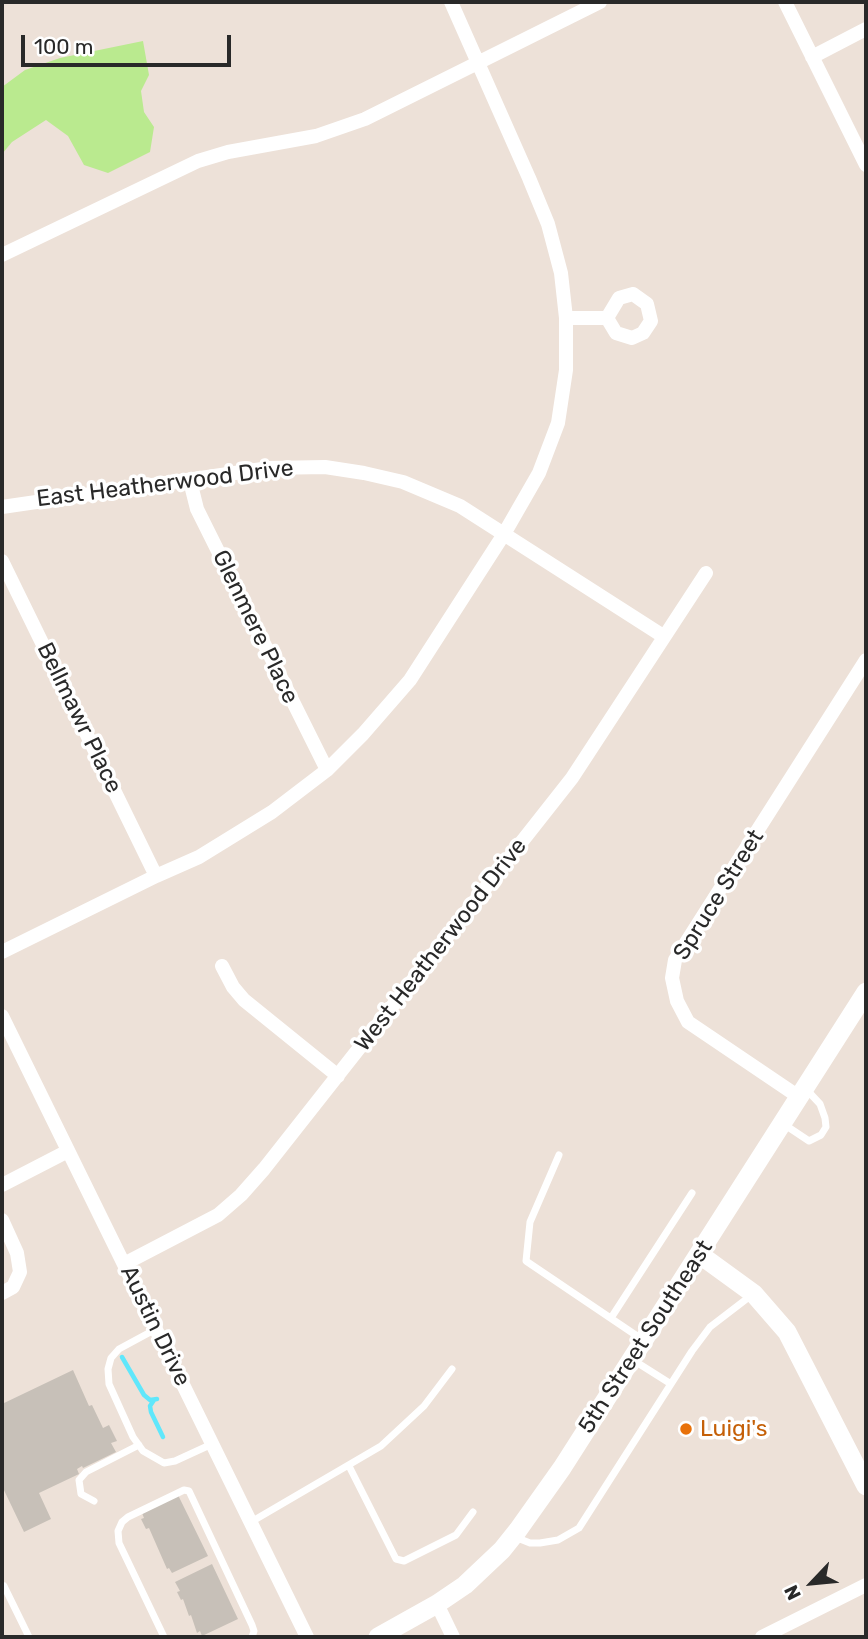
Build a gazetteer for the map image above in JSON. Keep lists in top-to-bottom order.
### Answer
{
  "streets": {
    "main road": ["5th Street Southeast"],
    "street": [
      "East Heatherwood Drive",
      "Glenmere Place",
      "Bellmawr Place",
      "Spruce Street",
      "West Heatherwood Drive",
      "Austin Drive"
    ]
  },
  "crossings": [
    ["East Heatherwood Drive", "Glenmere Place"],
    ["East Heatherwood Drive", "West Heatherwood Drive"],
    ["Spruce Street", "5th Street Southeast"],
    ["West Heatherwood Drive", "Austin Drive"]
  ],
  "places": ["Luigi's"],
  "scale_bar": "100 m",
  "north": "bottom left"
}
